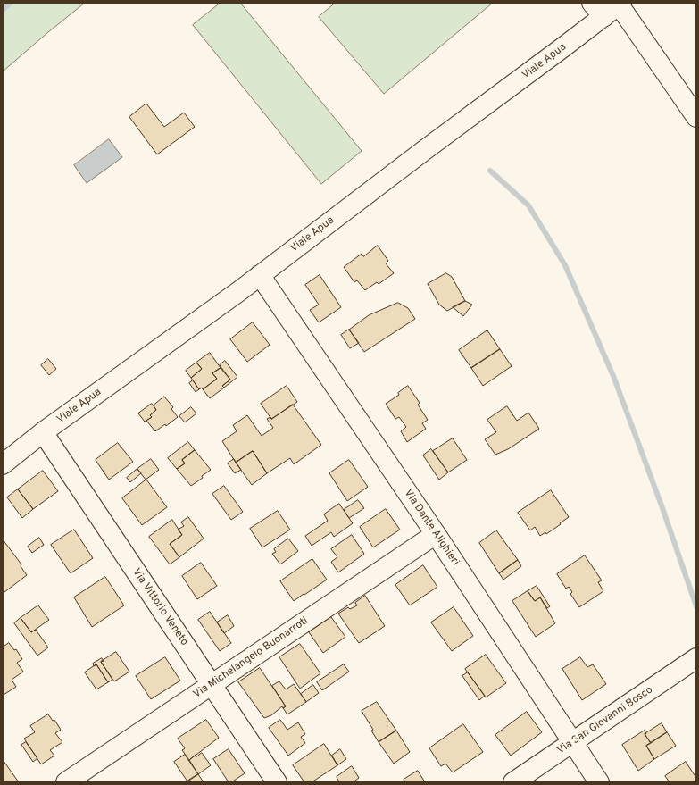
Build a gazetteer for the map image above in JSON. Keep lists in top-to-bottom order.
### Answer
{
  "streets": {
    "street": [
      "Viale Apua",
      "Via Dante Alighieri",
      "Via Vittorio Veneto",
      "Via Michelangelo Buonarroti",
      "Via San Giovanni Bosco"
    ]
  },
  "crossings": [
    ["Viale Apua", "Via Dante Alighieri"],
    ["Viale Apua", "Via Vittorio Veneto"],
    ["Via Dante Alighieri", "Via Michelangelo Buonarroti"],
    ["Via Dante Alighieri", "Via San Giovanni Bosco"],
    ["Via Vittorio Veneto", "Via Michelangelo Buonarroti"]
  ]
}
